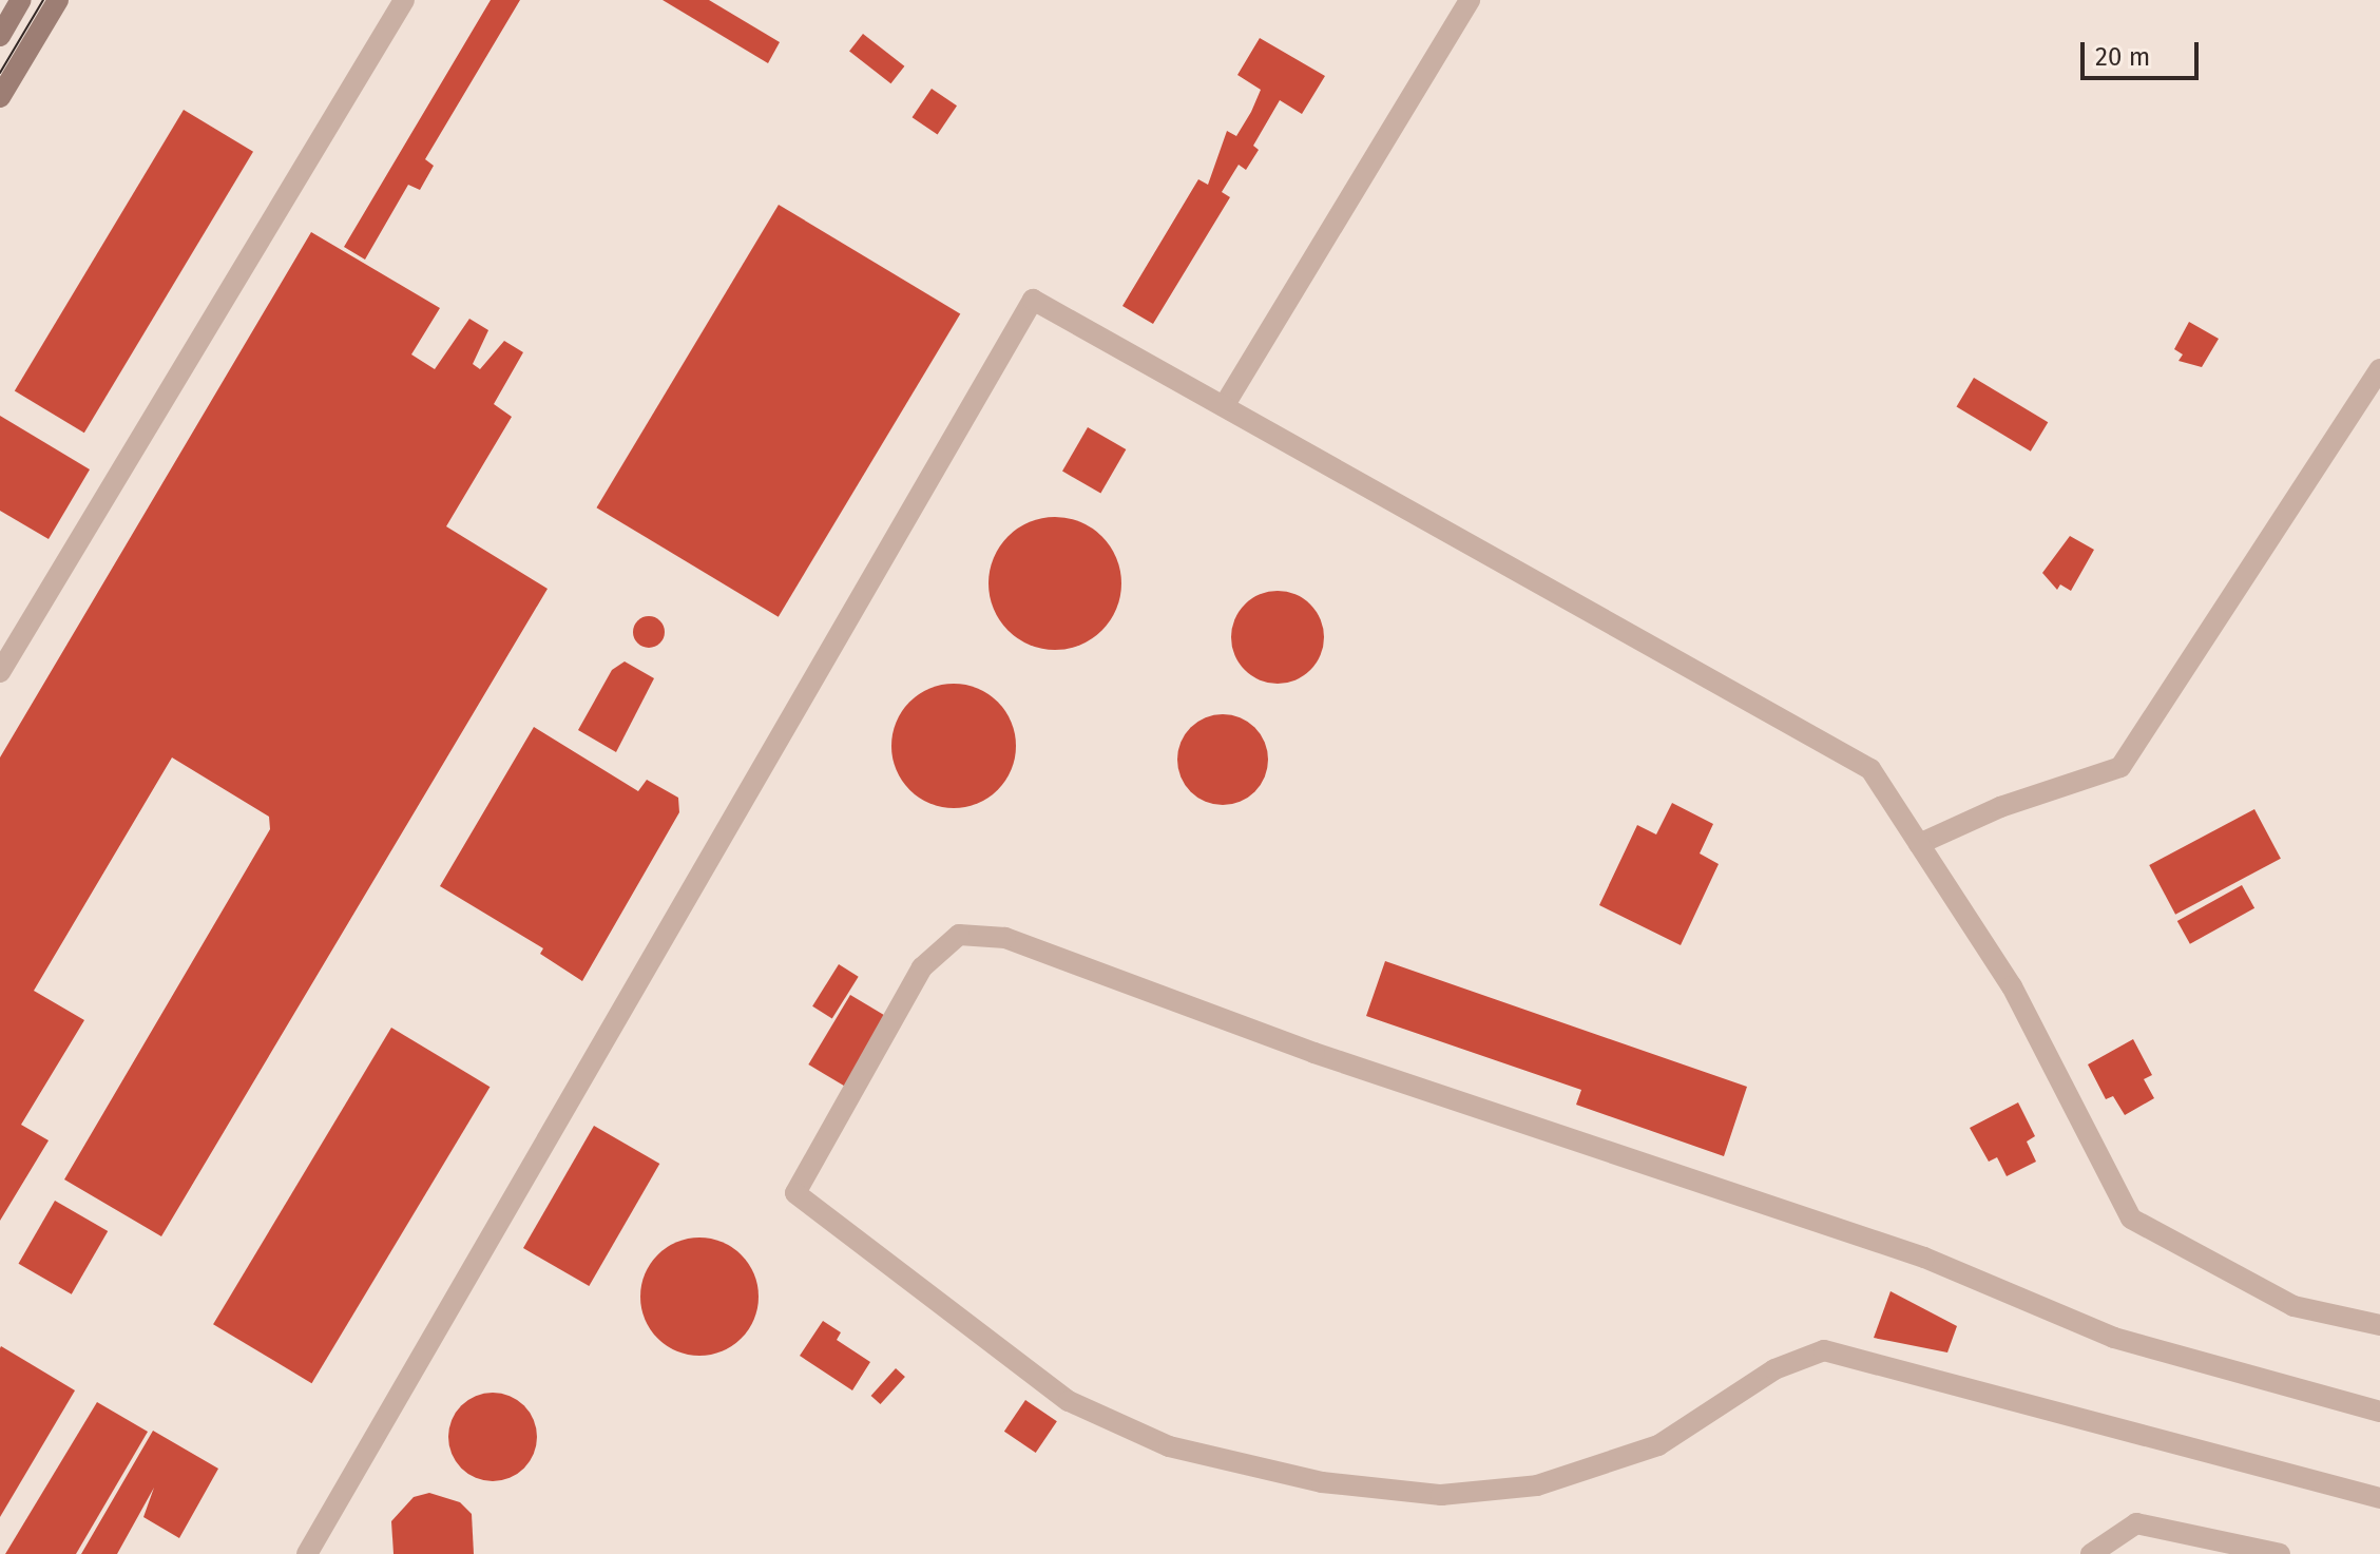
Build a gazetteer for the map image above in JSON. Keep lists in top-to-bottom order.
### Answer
{
  "scale_bar": "20 m"
}
